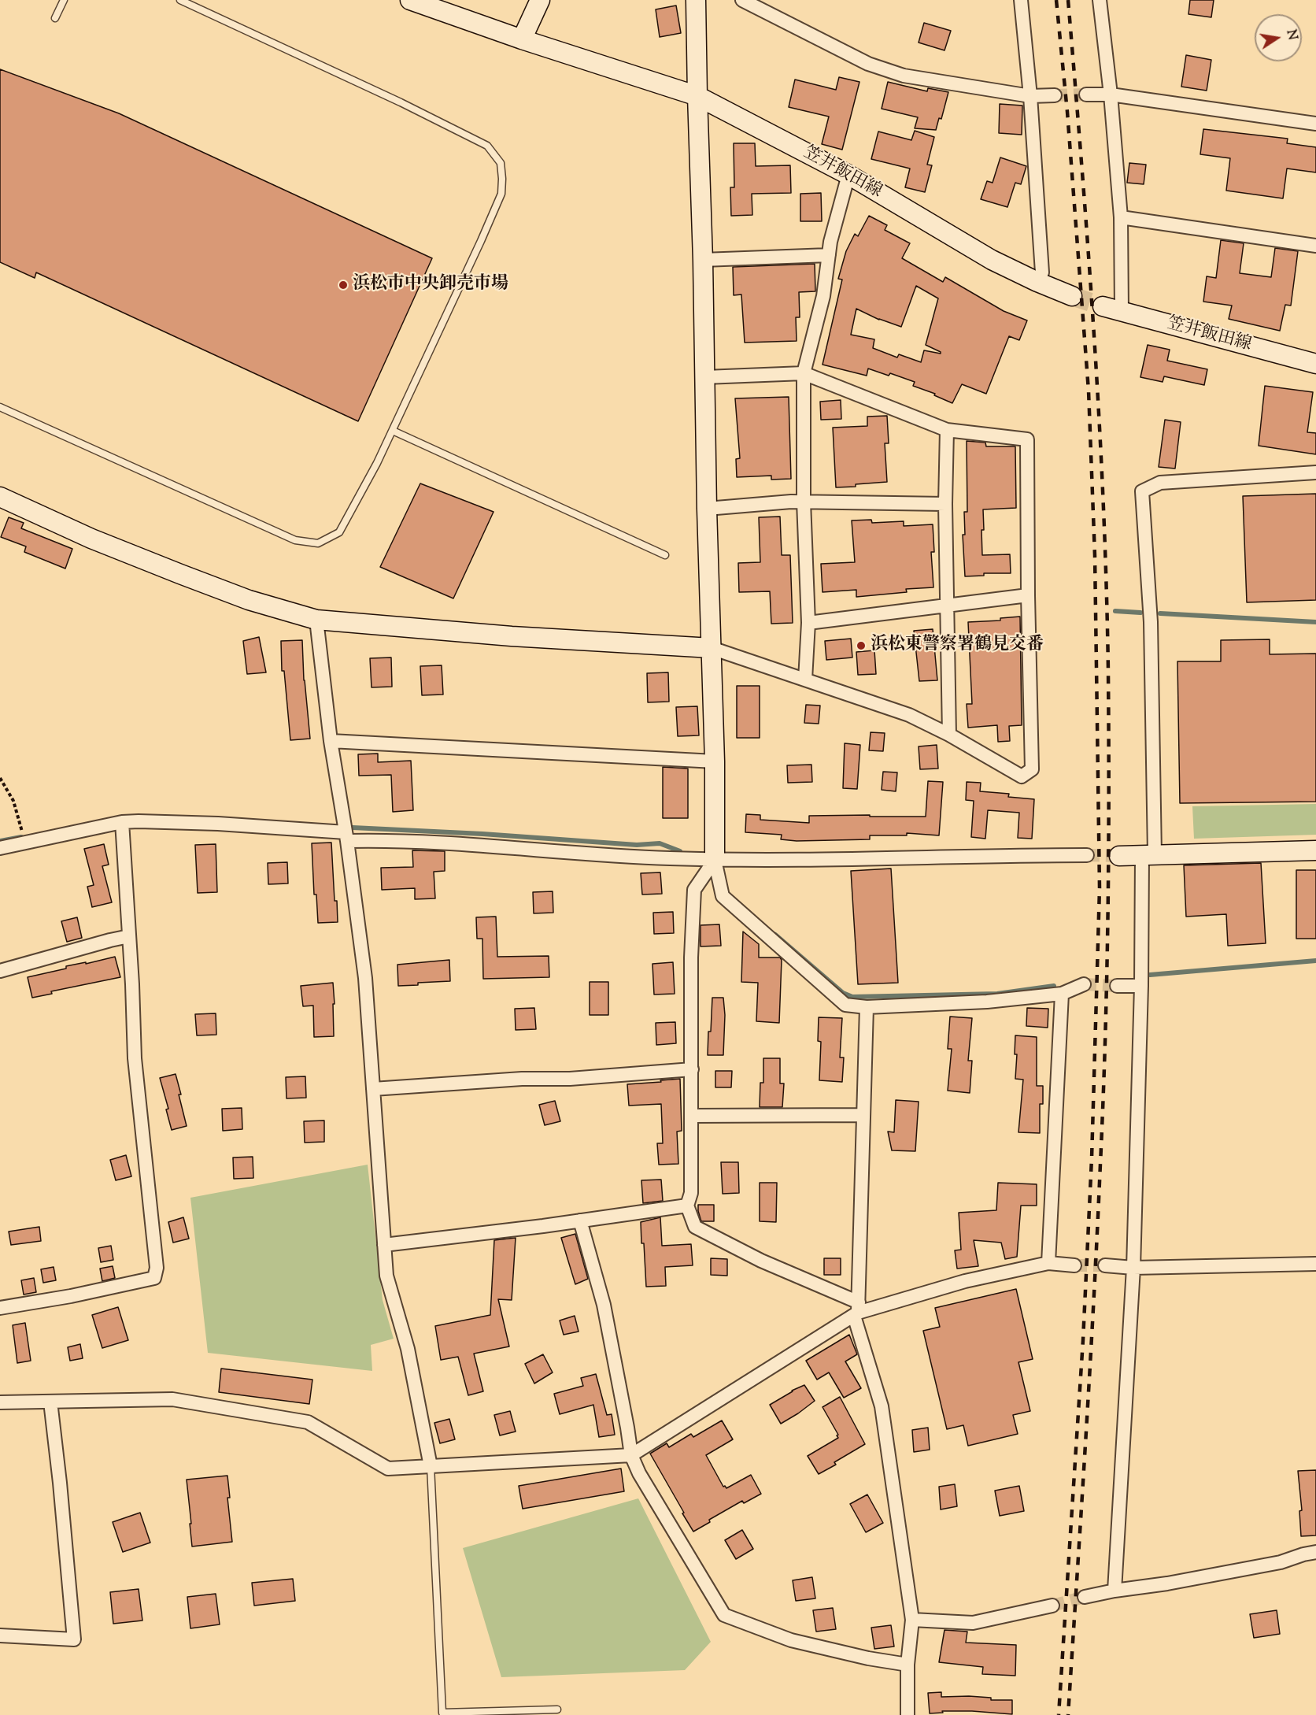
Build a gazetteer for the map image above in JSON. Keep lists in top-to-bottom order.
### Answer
{
  "streets": {
    "street": ["笠井飯田線"]
  },
  "places": ["浜松市中央卸売市場", "浜松東警察署鶴見交番"],
  "north": "right"
}
